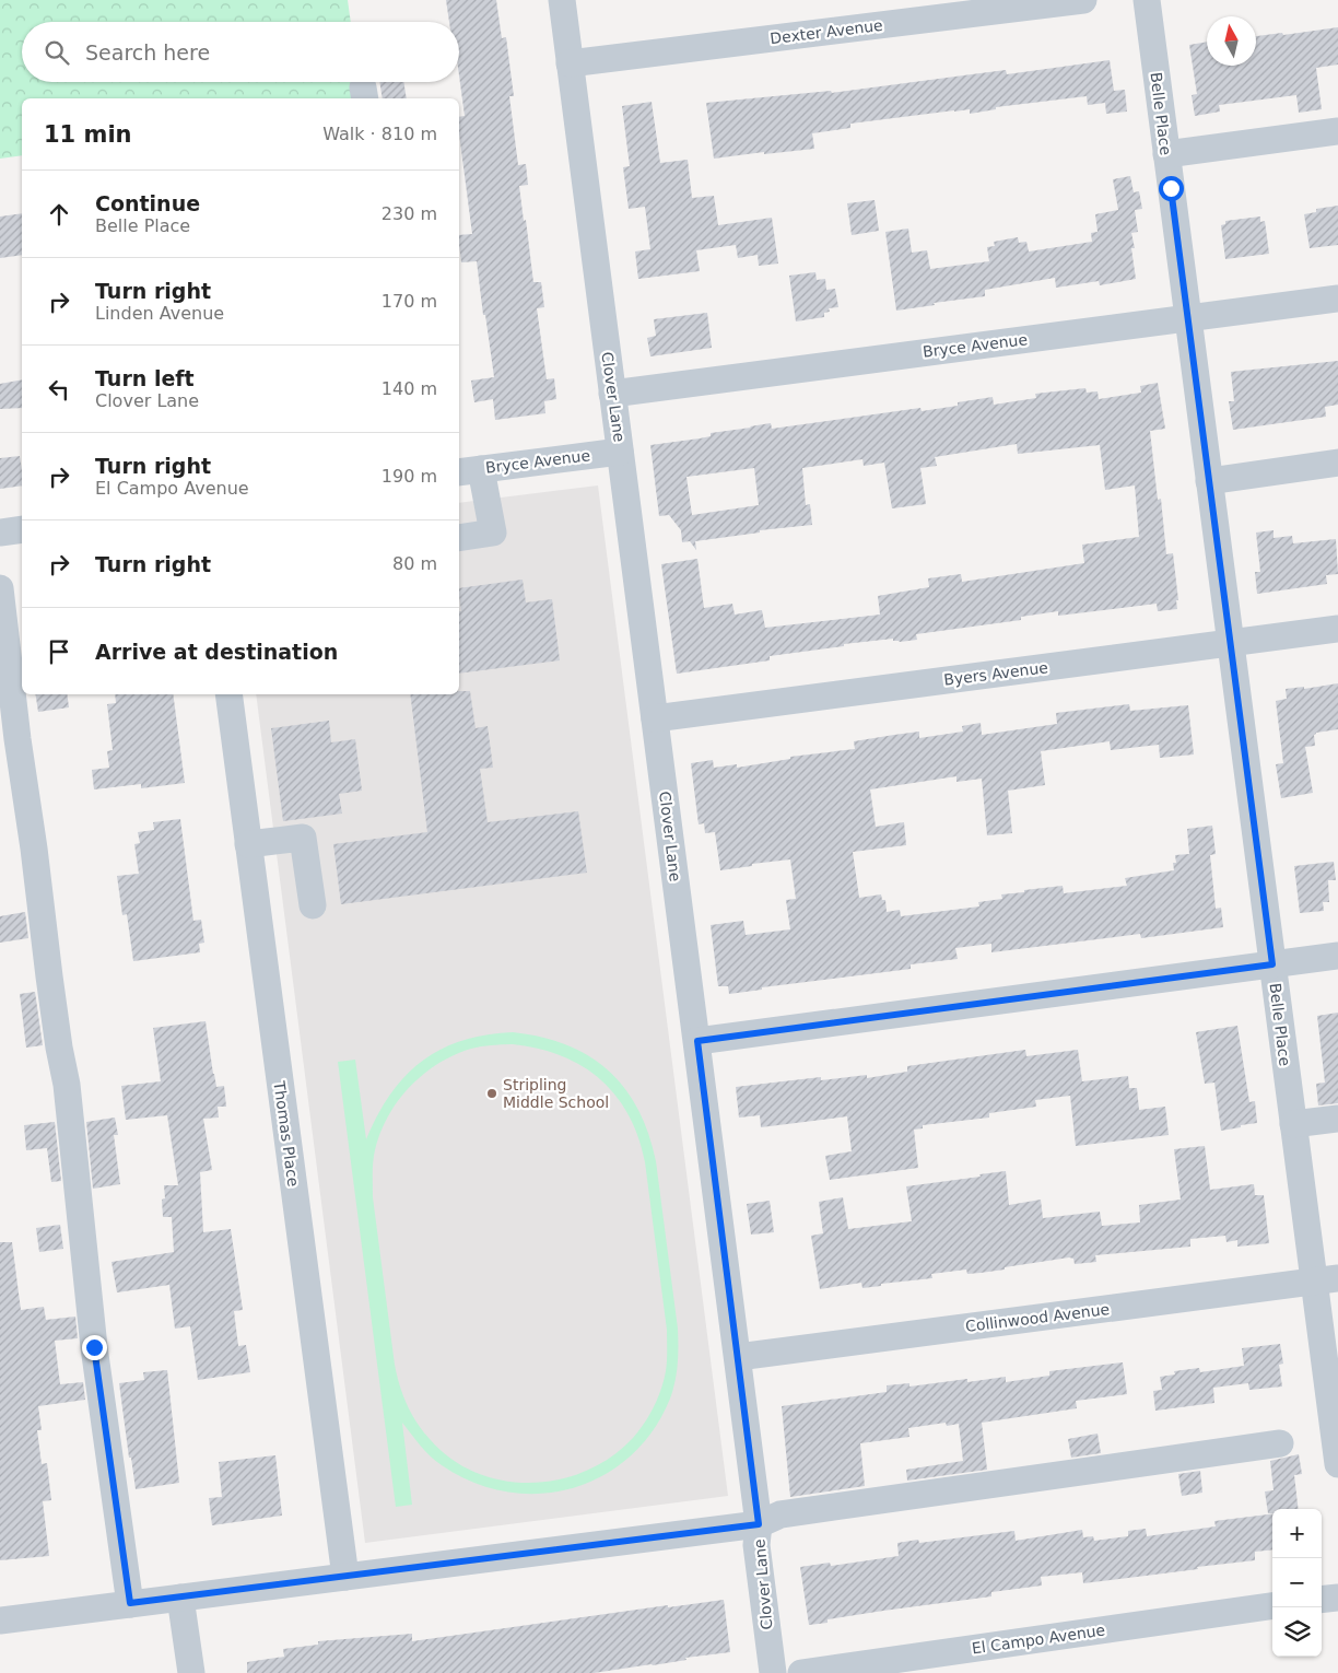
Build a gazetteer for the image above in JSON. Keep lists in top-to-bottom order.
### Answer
{
  "streets": {
    "street": [
      "Dexter Avenue",
      "Belle Place",
      "Bryce Avenue",
      "Clover Lane",
      "Byers Avenue",
      "Thomas Place",
      "Collinwood Avenue",
      "El Campo Avenue"
    ]
  },
  "crossings": [
    ["Dexter Avenue", "Clover Lane"],
    ["Belle Place", "Bryce Avenue"],
    ["Belle Place", "Byers Avenue"],
    ["Belle Place", "Collinwood Avenue"],
    ["Bryce Avenue", "Clover Lane"],
    ["Clover Lane", "Byers Avenue"],
    ["Clover Lane", "Collinwood Avenue"]
  ],
  "places": ["Stripling Middle School"],
  "north": "top",
  "page": {
    "search": "Search here",
    "heading": ["11 min", "Walk · 810 m"],
    "list": [
      ["Continue", "Belle Place", "230 m"],
      ["Turn right", "Linden Avenue", "170 m"],
      ["Turn left", "Clover Lane", "140 m"],
      ["Turn right", "El Campo Avenue", "190 m"],
      ["Turn right", "80 m"],
      "Arrive at destination"
    ],
    "map_buttons": ["+", "−"]
  }
}
